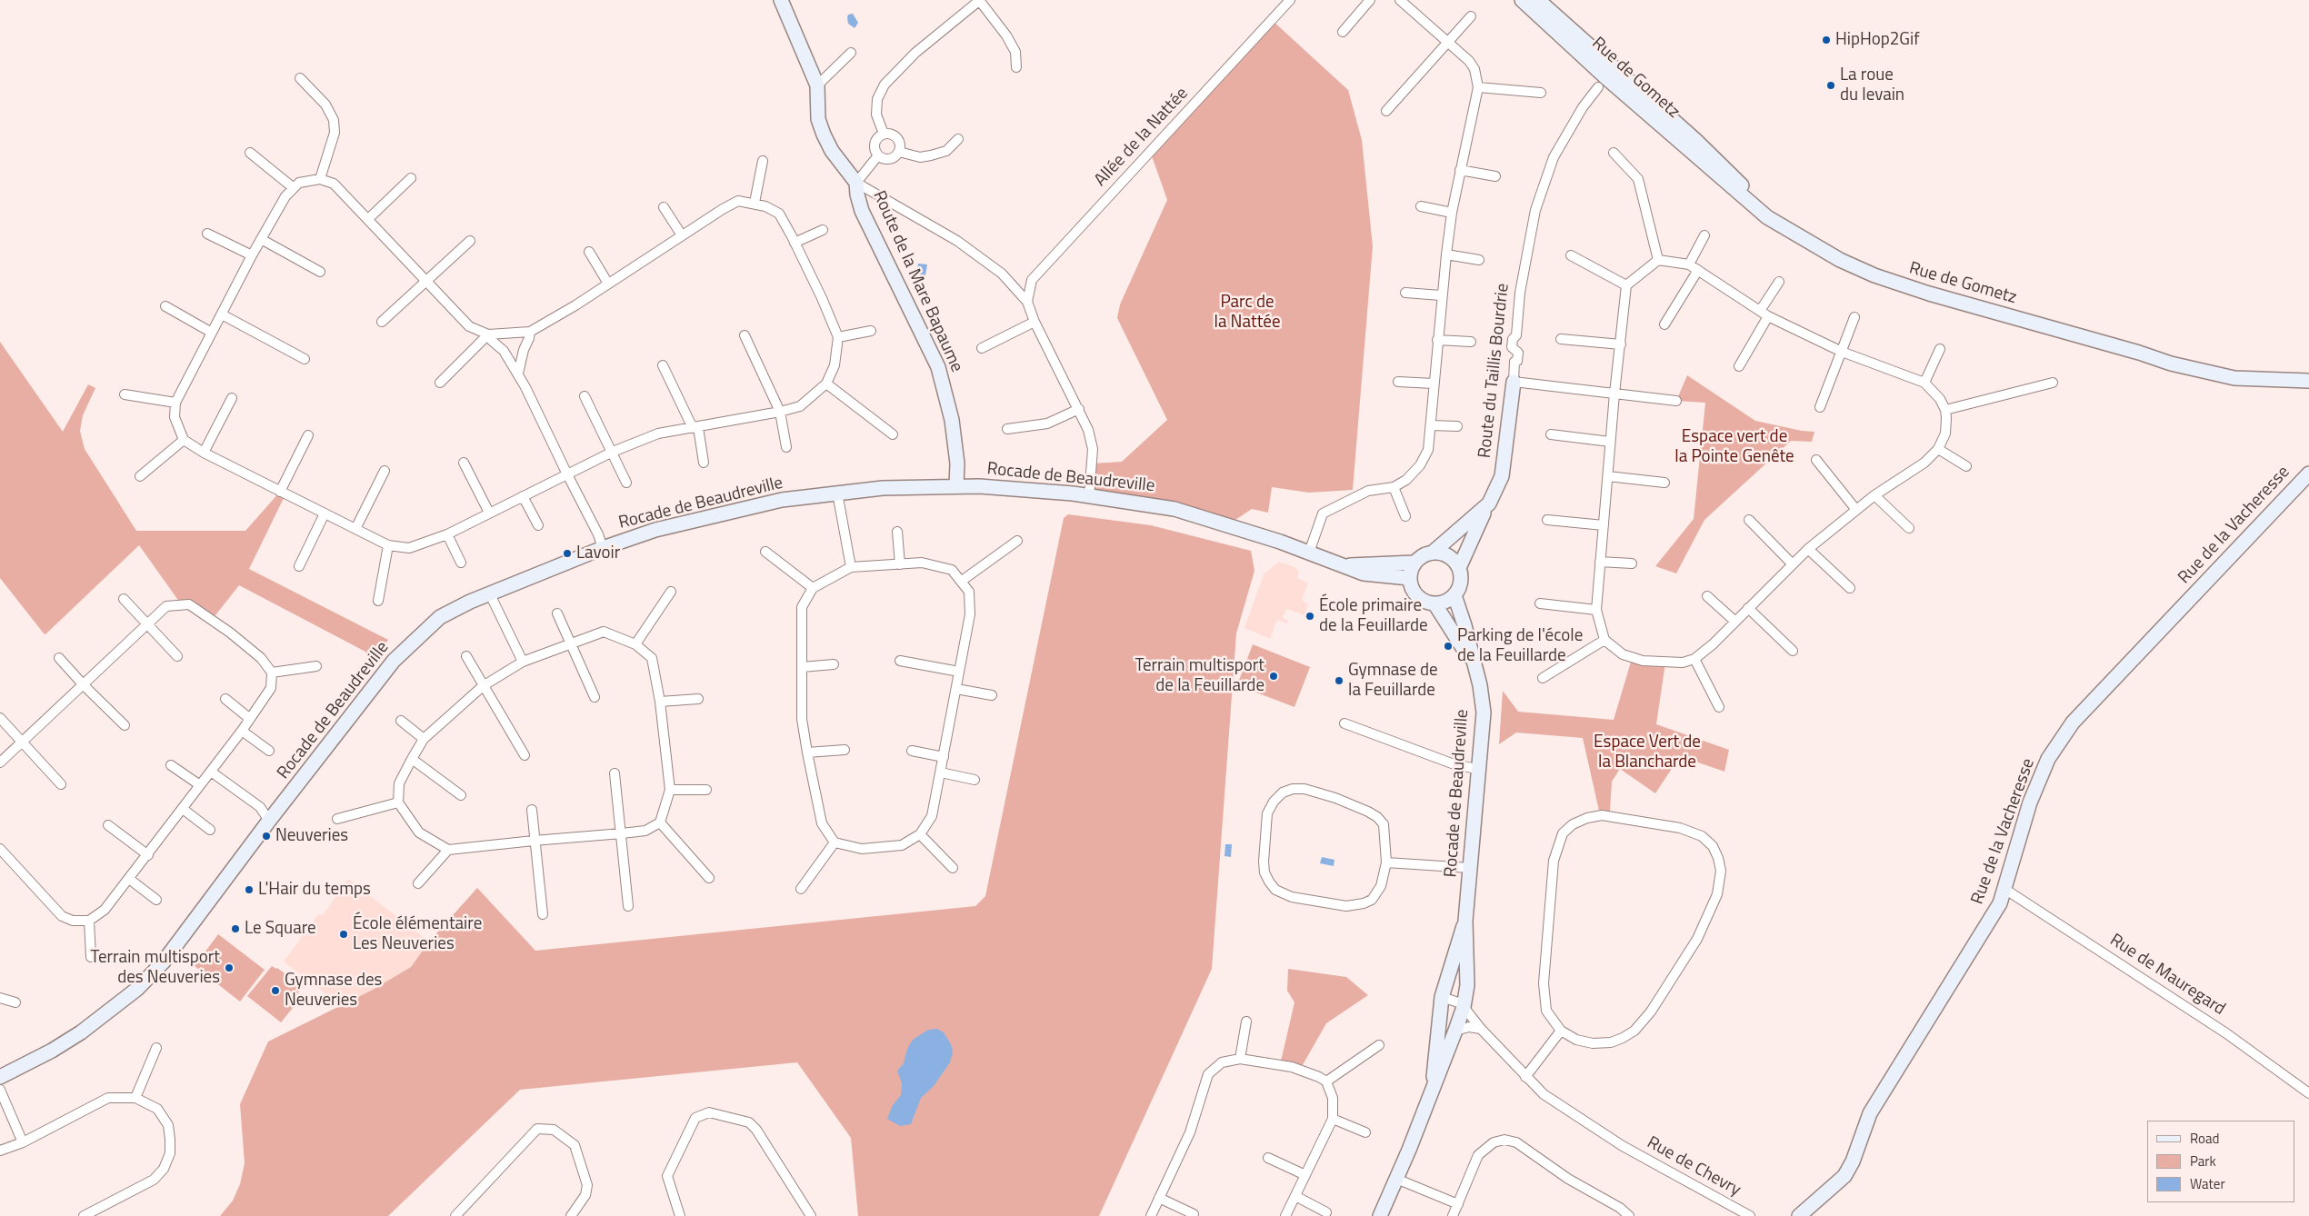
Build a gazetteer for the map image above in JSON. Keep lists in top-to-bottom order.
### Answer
{
  "streets": {
    "street": [
      "Rue de Gometz",
      "Allée de la Nattée",
      "Route de la Mare Bapaume",
      "Route du Taillis Bourdrie",
      "Rocade de Beaudreville",
      "Rue de la Vacheresse",
      "Rue de Mauregard",
      "Rue de Chevry"
    ]
  },
  "crossings": [
    ["Route de la Mare Bapaume", "Rocade de Beaudreville"],
    ["Route du Taillis Bourdrie", "Rocade de Beaudreville"],
    ["Rocade de Beaudreville", "Rue de Chevry"],
    ["Rue de la Vacheresse", "Rue de Mauregard"]
  ],
  "parks": ["Parc de la Nattée", "Espace vert de la Pointe Genête", "Espace Vert de la Blancharde"],
  "places": [
    "HipHop2Gif",
    "La roue du levain",
    "Lavoir",
    "École primaire de la Feuillarde",
    "Parking de l'école de la Feuillarde",
    "Terrain multisport de la Feuillarde",
    "Gymnase de la Feuillarde",
    "Neuveries",
    "L'Hair du temps",
    "Le Square",
    "École élémentaire Les Neuveries",
    "Terrain multisport des Neuveries",
    "Gymnase des Neuveries"
  ],
  "legend": ["Road", "Park", "Water"]
}
